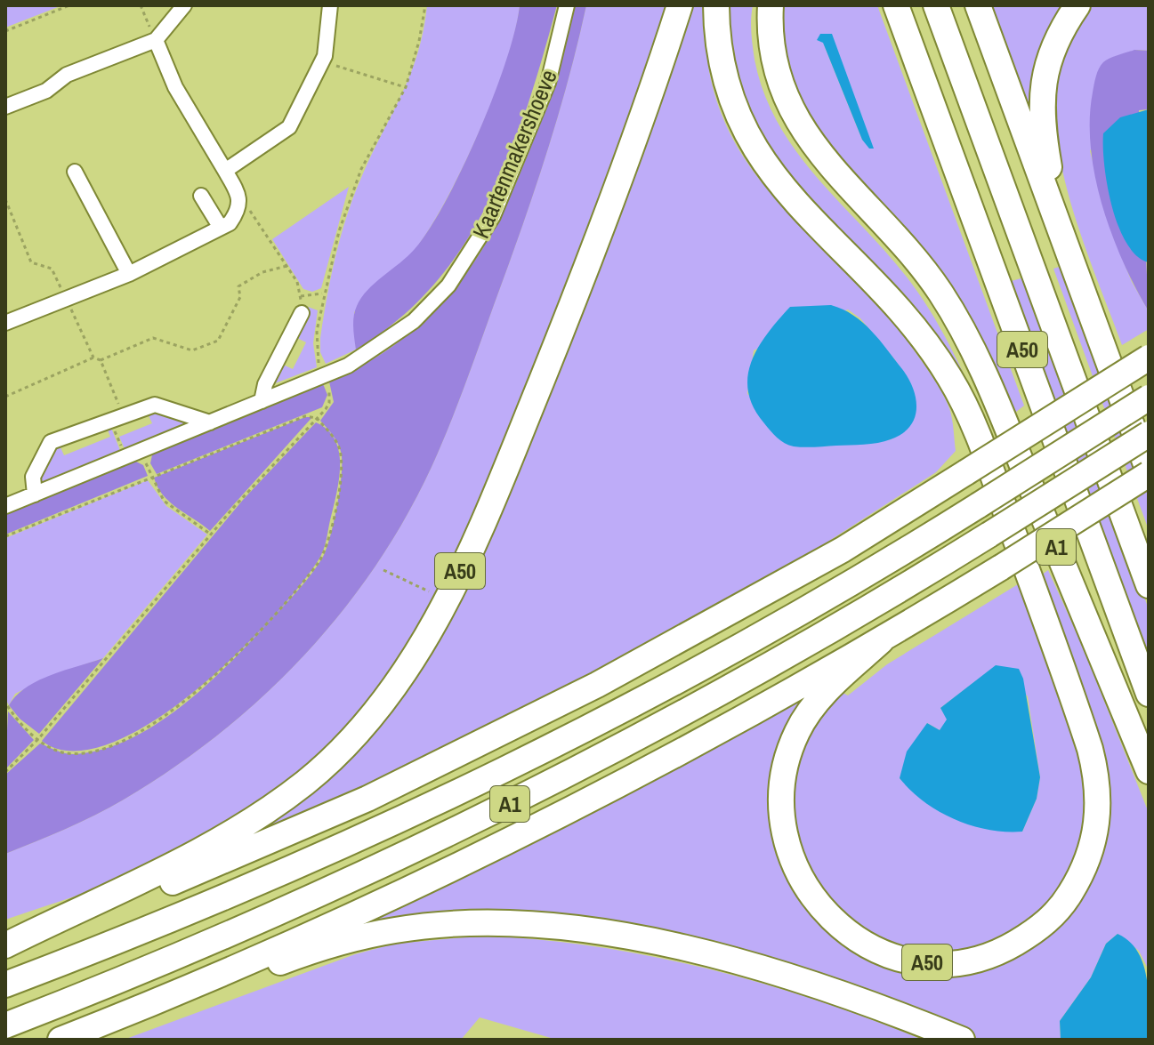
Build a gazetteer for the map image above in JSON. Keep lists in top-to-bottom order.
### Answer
{
  "streets": {
    "highway": ["A50", "A1"],
    "street": ["Kaartenmakershoeve"]
  },
  "crossings": [
    ["A50", "A1"]
  ]
}
